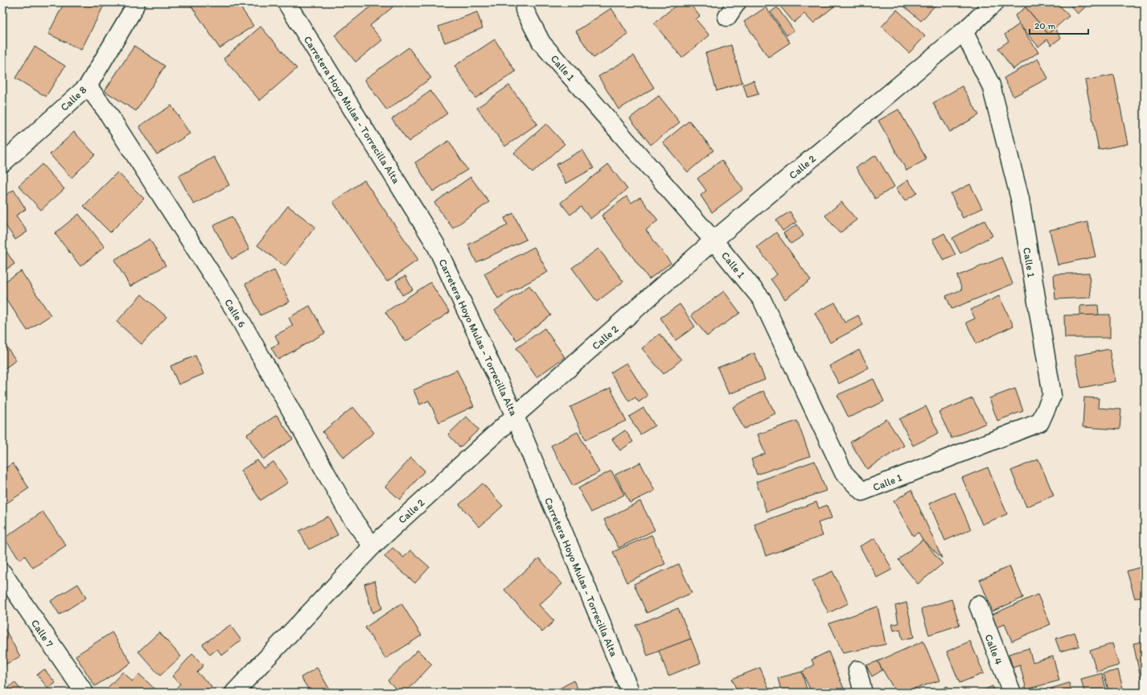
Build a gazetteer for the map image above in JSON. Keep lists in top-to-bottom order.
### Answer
{
  "streets": {
    "street": [
      "Calle 1",
      "Calle 8",
      "Carretera Hoyo Mulas - Torrecilla Alta",
      "Calle 2",
      "Calle 6",
      "Calle 7",
      "Calle 4"
    ]
  },
  "crossings": [
    ["Calle 1", "Calle 2"],
    ["Calle 8", "Calle 6"],
    ["Carretera Hoyo Mulas - Torrecilla Alta", "Calle 2"],
    ["Calle 2", "Calle 6"]
  ],
  "scale_bar": "20 m"
}
